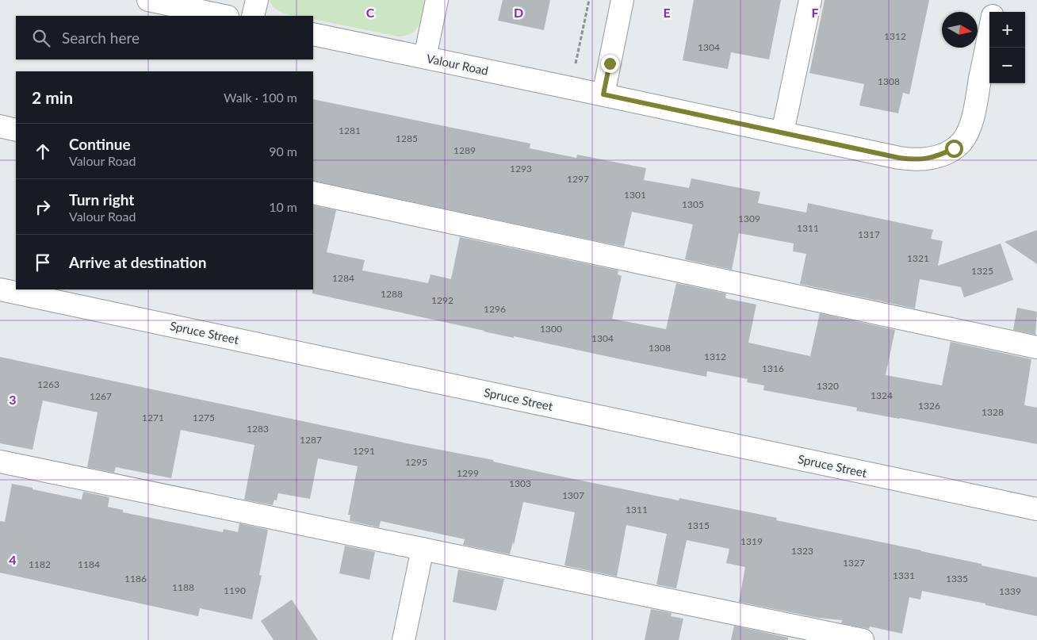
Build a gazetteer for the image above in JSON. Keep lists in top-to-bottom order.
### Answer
{
  "streets": {
    "street": ["Valour Road", "Spruce Street"]
  },
  "house_numbers": [
    "1312",
    "1304",
    "1308",
    "1281",
    "1285",
    "1289",
    "1293",
    "1297",
    "1301",
    "1305",
    "1309",
    "1311",
    "1317",
    "1321",
    "1325",
    "1284",
    "1288",
    "1292",
    "1296",
    "1300",
    "1304",
    "1308",
    "1312",
    "1316",
    "1263",
    "1320",
    "1324",
    "1267",
    "1326",
    "1328",
    "1271",
    "1275",
    "1283",
    "1287",
    "1291",
    "1295",
    "1299",
    "1303",
    "1307",
    "1311",
    "1315",
    "1319",
    "1323",
    "1327",
    "1182",
    "1184",
    "1331",
    "1186",
    "1335",
    "1188",
    "1190",
    "1339"
  ],
  "north": "right",
  "page": {
    "map_buttons": ["+", "−"],
    "search": "Search here",
    "heading": ["2 min", "Walk · 100 m"],
    "list": [
      ["Continue", "Valour Road", "90 m"],
      ["Turn right", "Valour Road", "10 m"],
      "Arrive at destination"
    ]
  },
  "grid": {
    "columns": [
      "C",
      "D",
      "E",
      "F"
    ],
    "rows": ["3", "4"]
  }
}
